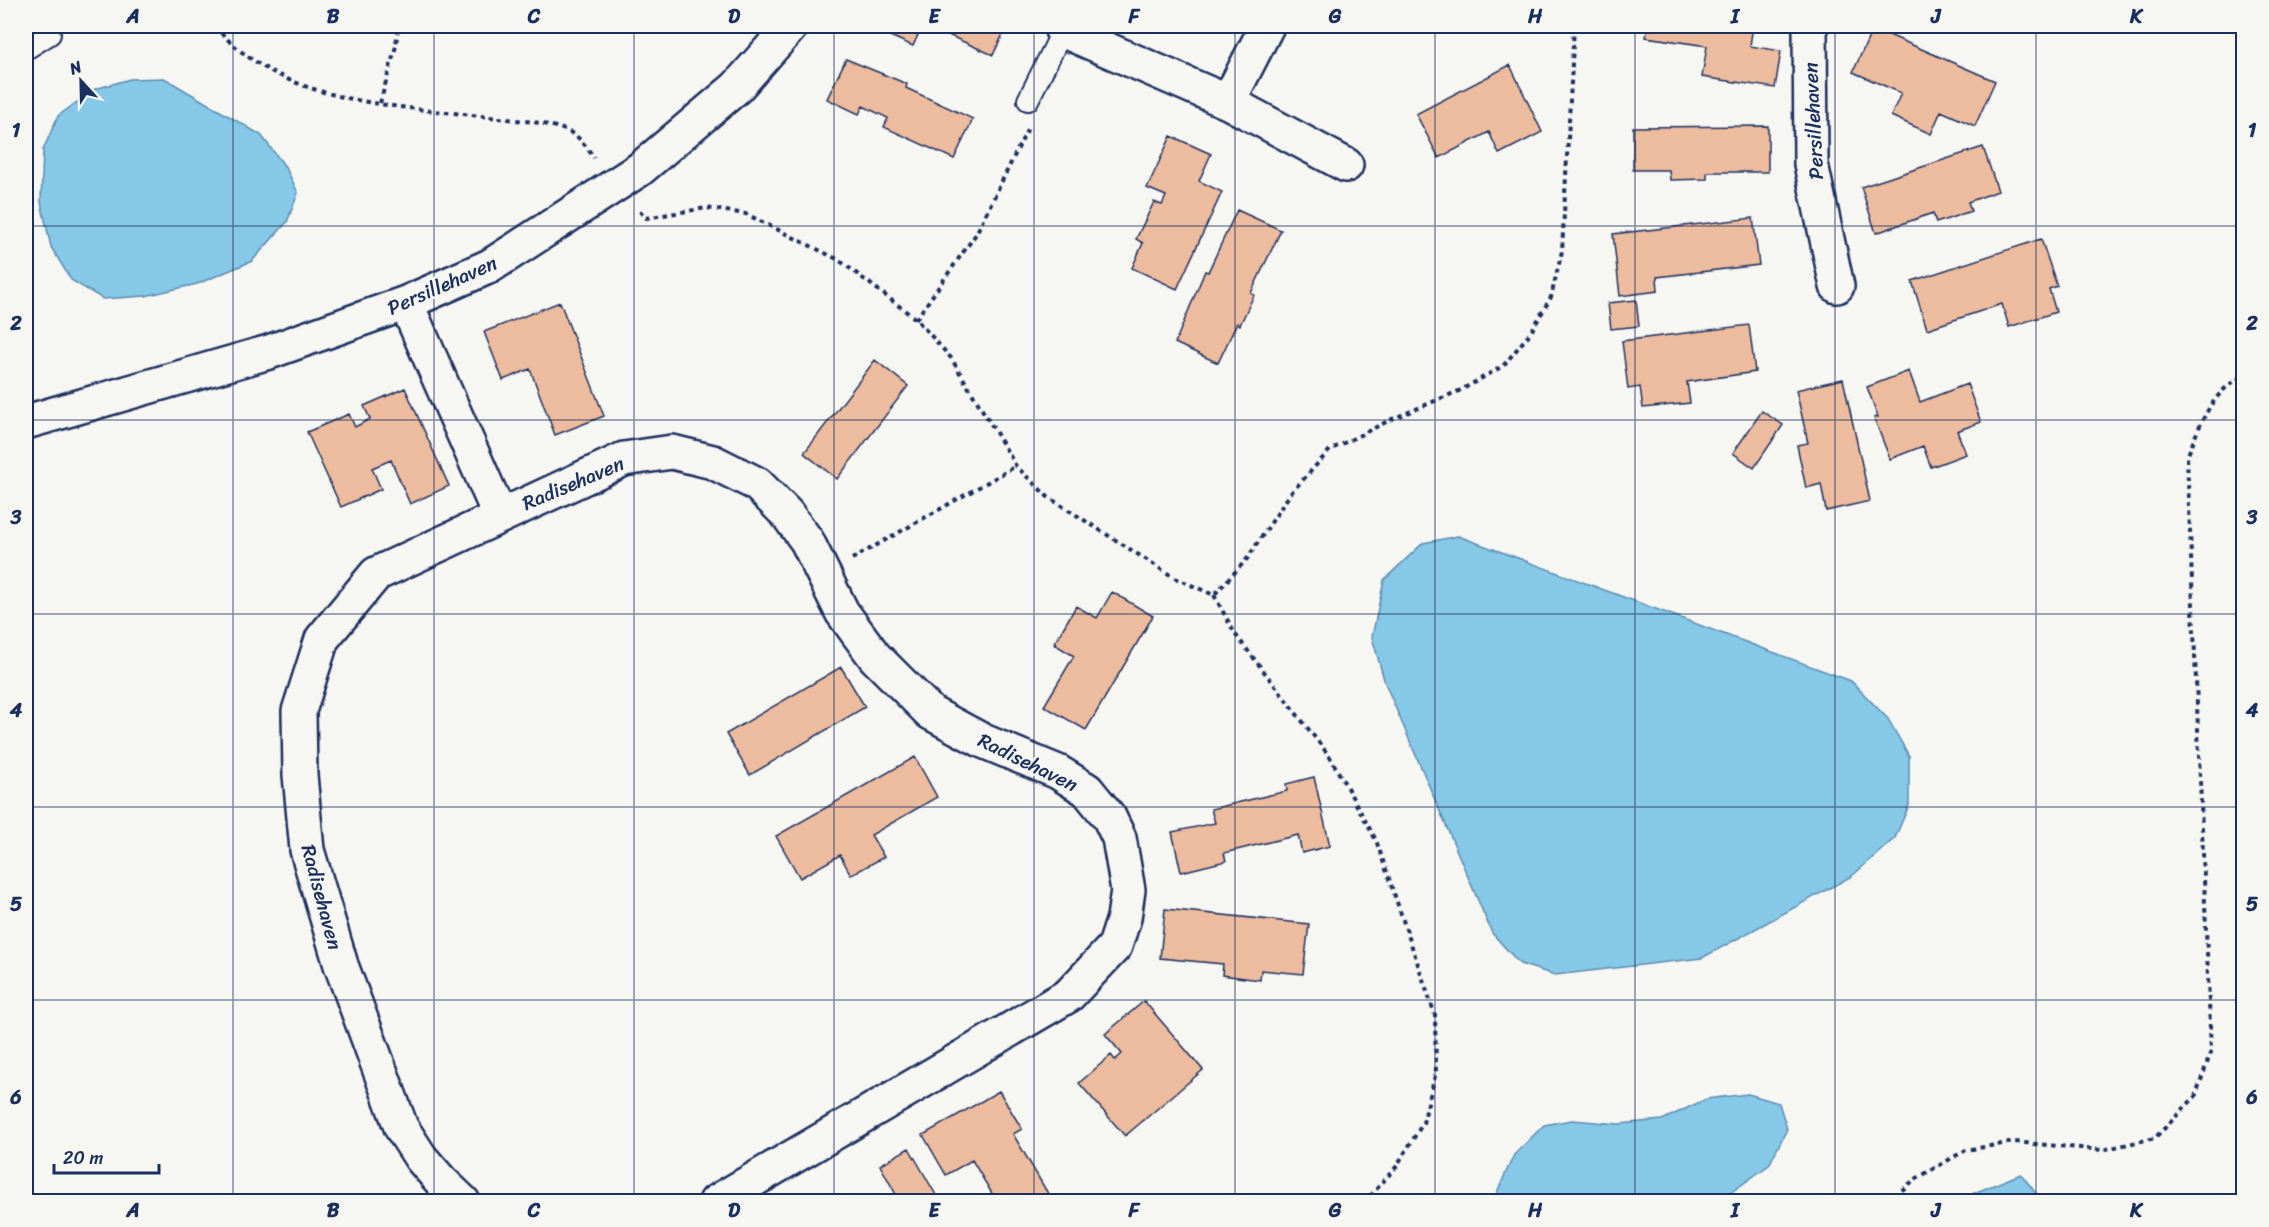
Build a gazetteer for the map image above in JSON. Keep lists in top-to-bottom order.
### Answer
{
  "streets": {
    "street": ["Persillehaven", "Radisehaven"]
  },
  "crossings": [
    ["Persillehaven", "Radisehaven"]
  ],
  "scale_bar": "20 m",
  "north": "top",
  "grid": {
    "columns": [
      "A",
      "B",
      "C",
      "D",
      "E",
      "F",
      "G",
      "H",
      "I",
      "J",
      "K"
    ],
    "rows": [
      "1",
      "2",
      "3",
      "4",
      "5",
      "6"
    ]
  }
}
